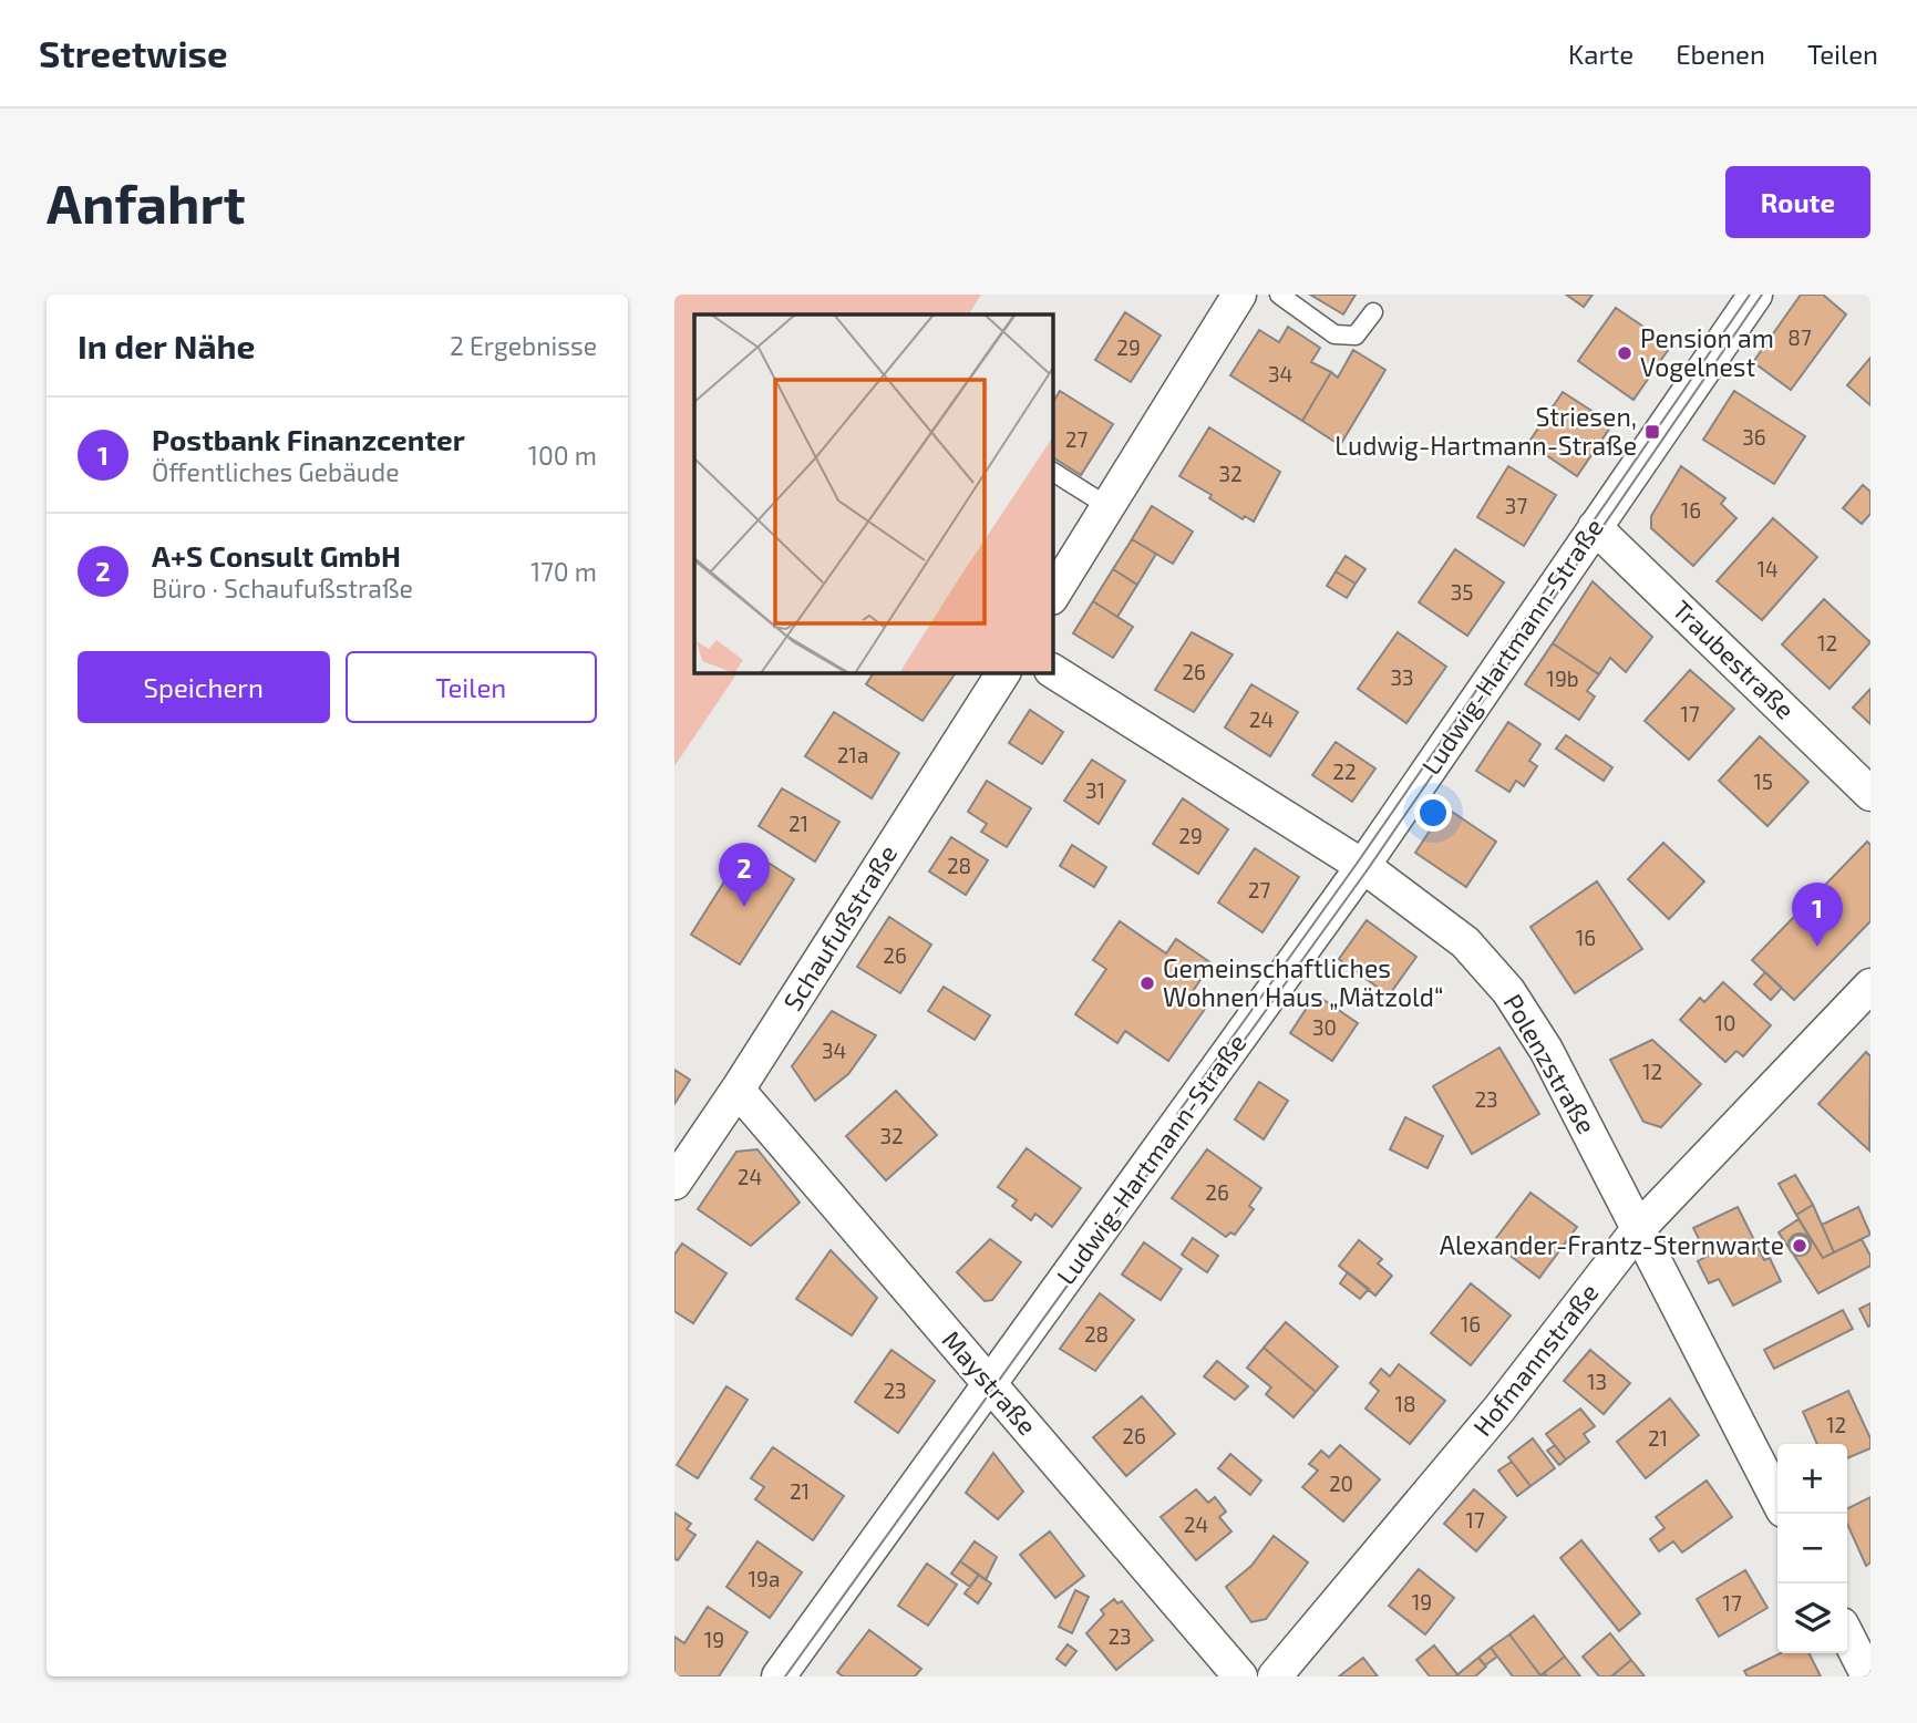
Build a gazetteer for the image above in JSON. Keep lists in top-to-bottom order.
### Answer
{
  "streets": {
    "street": [
      "Ludwig-Hartmann-Straße",
      "Traubestraße",
      "Schaufußstraße",
      "Polenzstraße",
      "Hofmannstraße",
      "Maystraße"
    ]
  },
  "crossings": [
    ["Ludwig-Hartmann-Straße", "Traubestraße"],
    ["Ludwig-Hartmann-Straße", "Polenzstraße"],
    ["Ludwig-Hartmann-Straße", "Maystraße"],
    ["Schaufußstraße", "Maystraße"],
    ["Polenzstraße", "Hofmannstraße"]
  ],
  "places": {
    "other": ["Pension am Vogelnest", "Gemeinschaftliches Wohnen Haus „Mätzold“", "Alexander-Frantz-Sternwarte"],
    "transit": ["Striesen, Ludwig-Hartmann-Straße"]
  },
  "house_numbers": [
    "87",
    "29",
    "34",
    "36",
    "27",
    "32",
    "37",
    "16",
    "14",
    "35",
    "12",
    "26",
    "33",
    "19b",
    "17",
    "24",
    "21a",
    "22",
    "15",
    "31",
    "21",
    "29",
    "28",
    "27",
    "16",
    "26",
    "10",
    "30",
    "34",
    "12",
    "23",
    "32",
    "24",
    "26",
    "16",
    "28",
    "13",
    "23",
    "18",
    "12",
    "26",
    "21",
    "20",
    "21",
    "17",
    "24",
    "19a",
    "19",
    "17",
    "23",
    "19"
  ],
  "page": {
    "header": "Streetwise",
    "nav": ["Karte", "Ebenen", "Teilen"],
    "buttons": [
      "Route",
      ["Speichern", "Teilen"]
    ],
    "title": "Anfahrt",
    "heading": ["In der Nähe", "2 Ergebnisse"],
    "list": [
      {
        "mark": "1",
        "name": "Postbank Finanzcenter",
        "note": "Öffentliches Gebäude",
        "value": "100 m"
      },
      {
        "mark": "2",
        "name": "A+S Consult GmbH",
        "note": "Büro · Schaufußstraße",
        "value": "170 m"
      }
    ],
    "pins": ["2", "1"],
    "map_buttons": ["+", "−"]
  }
}
